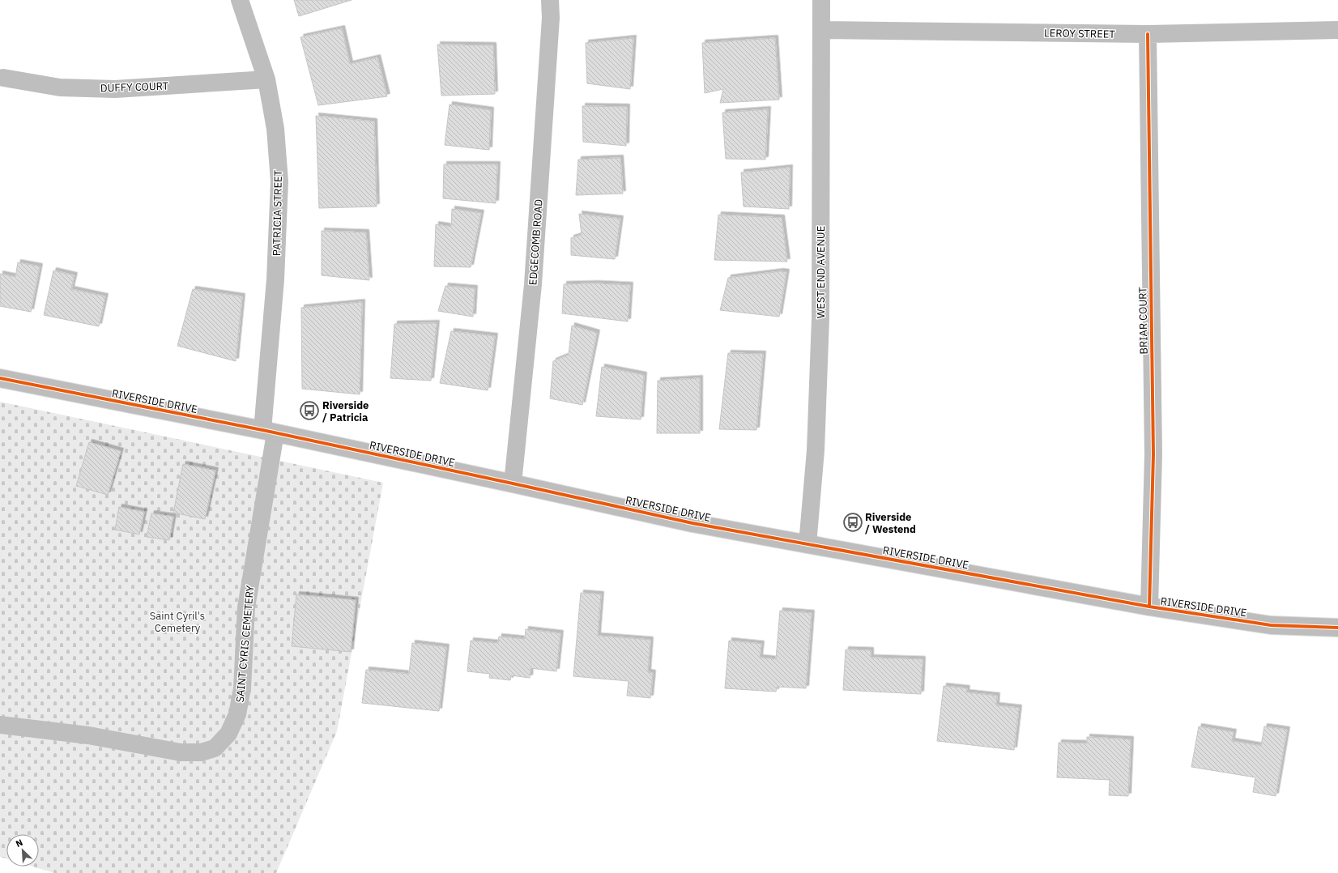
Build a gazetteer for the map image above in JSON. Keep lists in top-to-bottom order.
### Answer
{
  "streets": {
    "main road": ["RIVERSIDE DRIVE"],
    "street": [
      "LEROY STREET",
      "DUFFY COURT",
      "PATRICIA STREET",
      "EDGECOMB ROAD",
      "WEST END AVENUE",
      "BRIAR COURT",
      "SAINT CYRIS CEMETERY"
    ]
  },
  "crossings": [
    ["LEROY STREET", "WEST END AVENUE"],
    ["LEROY STREET", "BRIAR COURT"],
    ["DUFFY COURT", "PATRICIA STREET"],
    ["PATRICIA STREET", "RIVERSIDE DRIVE"],
    ["PATRICIA STREET", "SAINT CYRIS CEMETERY"],
    ["EDGECOMB ROAD", "RIVERSIDE DRIVE"],
    ["WEST END AVENUE", "RIVERSIDE DRIVE"],
    ["BRIAR COURT", "RIVERSIDE DRIVE"],
    ["RIVERSIDE DRIVE", "SAINT CYRIS CEMETERY"]
  ],
  "parks": ["Saint Cyril's Cemetery"],
  "places": {
    "bus stop": ["Riverside / Patricia", "Riverside / Westend"]
  },
  "north": "top left"
}
